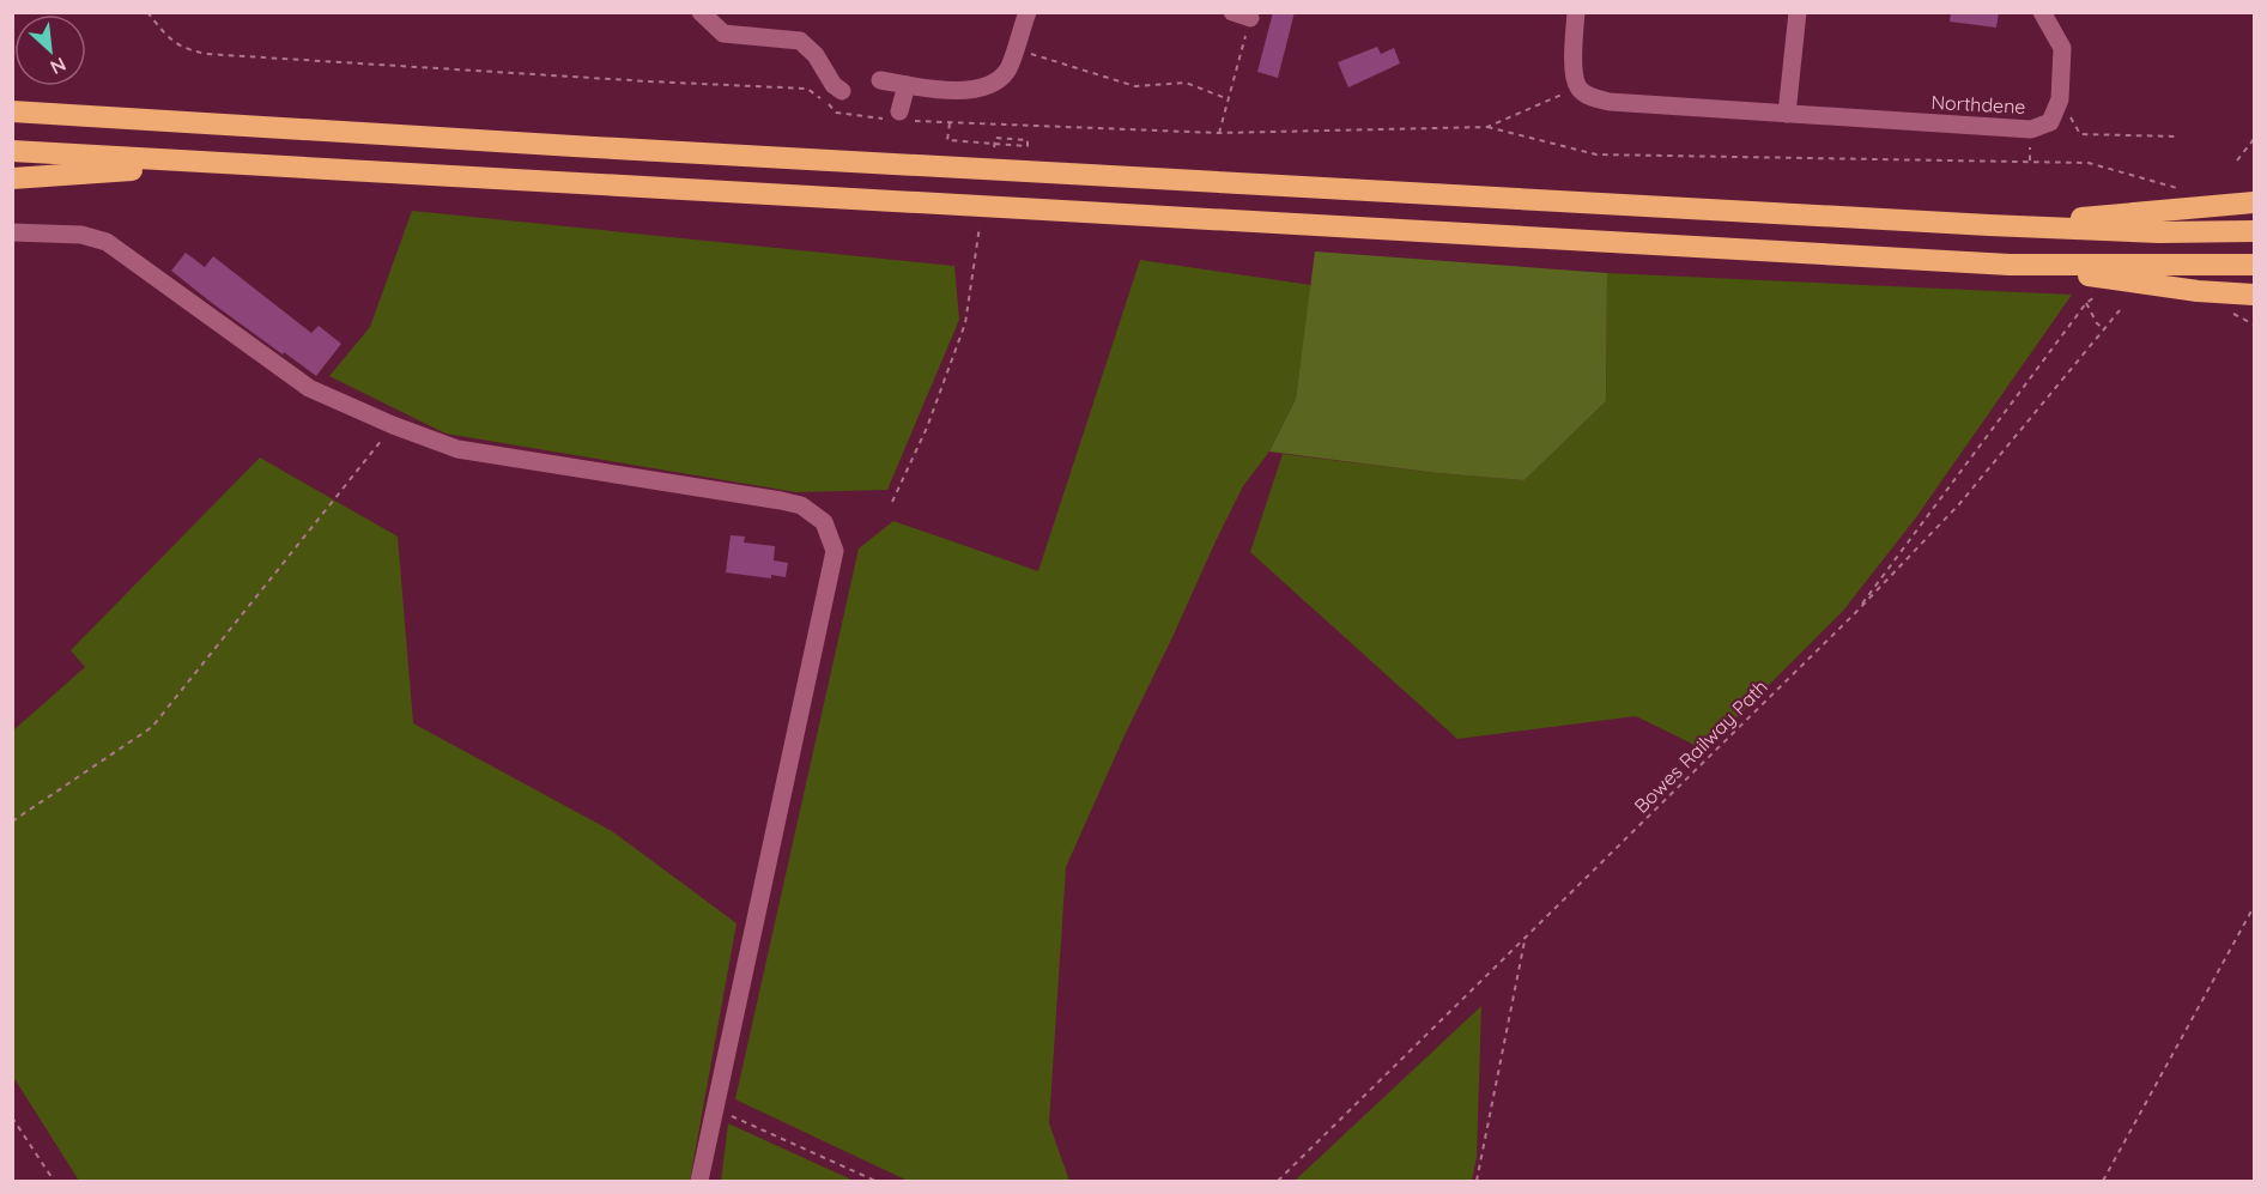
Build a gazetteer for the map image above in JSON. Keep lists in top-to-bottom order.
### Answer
{
  "streets": {
    "street": ["Northdene"],
    "path": ["Bowes Railway Path"]
  },
  "north": "bottom right"
}
